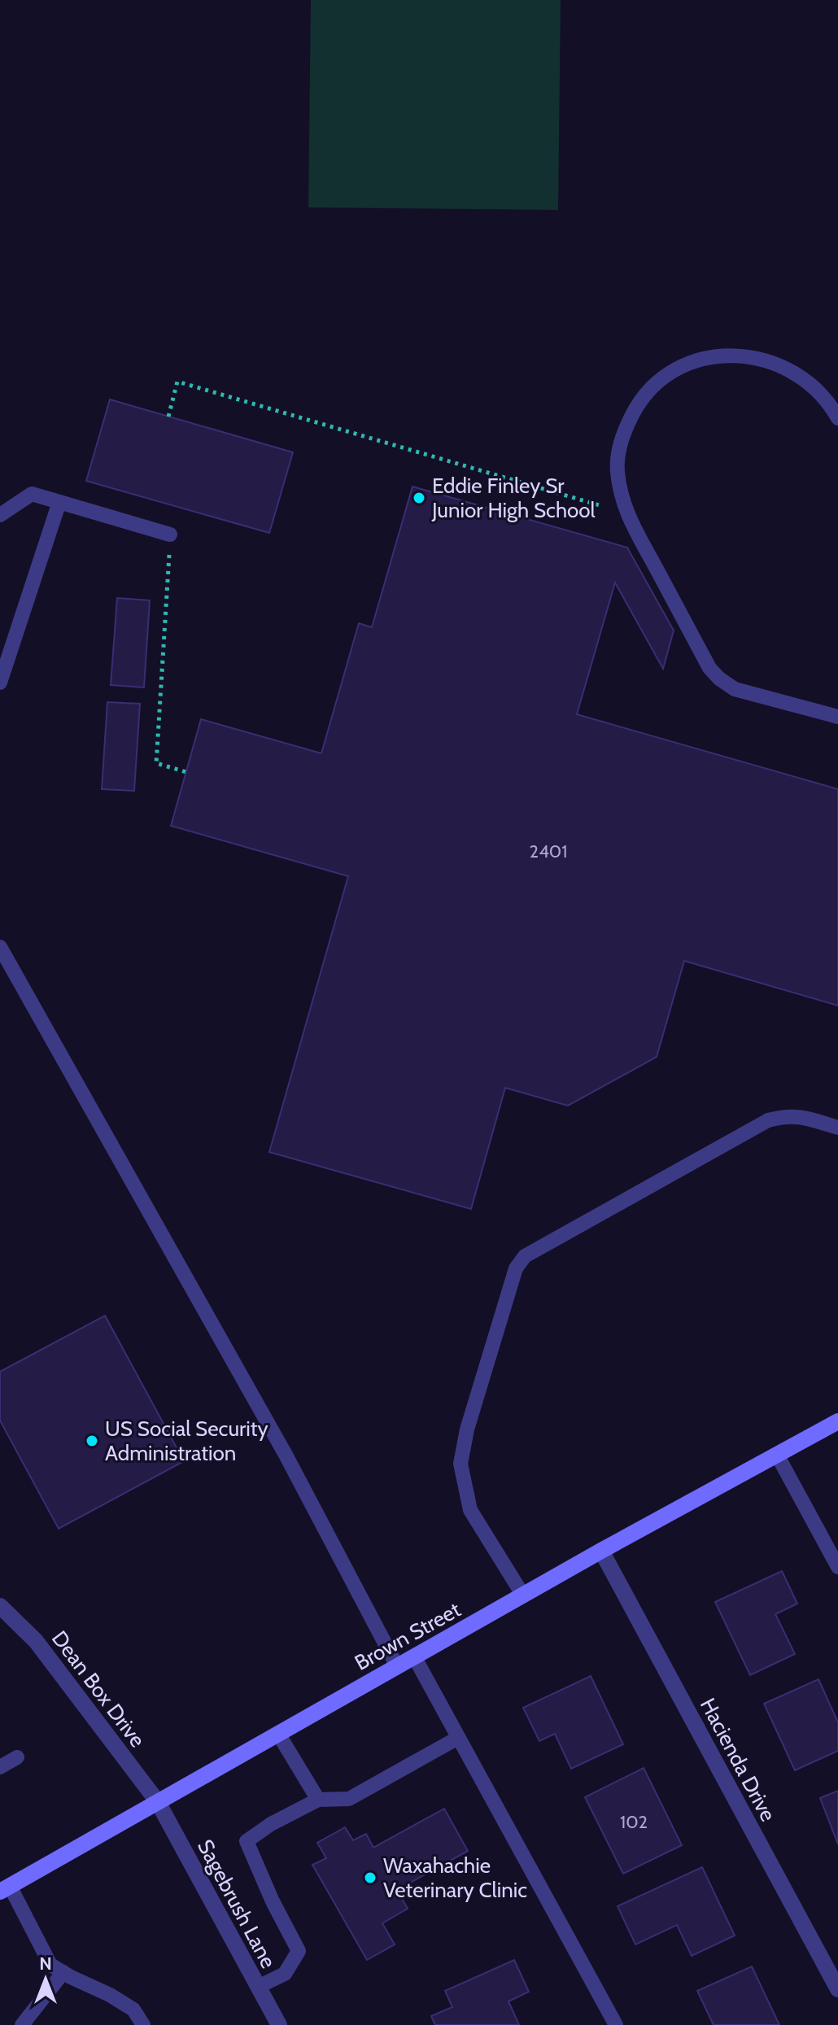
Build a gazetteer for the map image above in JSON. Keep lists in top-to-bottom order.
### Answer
{
  "streets": {
    "main road": ["Brown Street"],
    "street": ["Dean Box Drive", "Hacienda Drive", "Sagebrush Lane"]
  },
  "crossings": [
    ["Brown Street", "Dean Box Drive"],
    ["Brown Street", "Hacienda Drive"],
    ["Brown Street", "Sagebrush Lane"],
    ["Dean Box Drive", "Sagebrush Lane"]
  ],
  "places": ["Eddie Finley Sr Junior High School", "US Social Security Administration", "Waxahachie Veterinary Clinic"],
  "house_numbers": ["2401", "102"],
  "north": "top"
}
